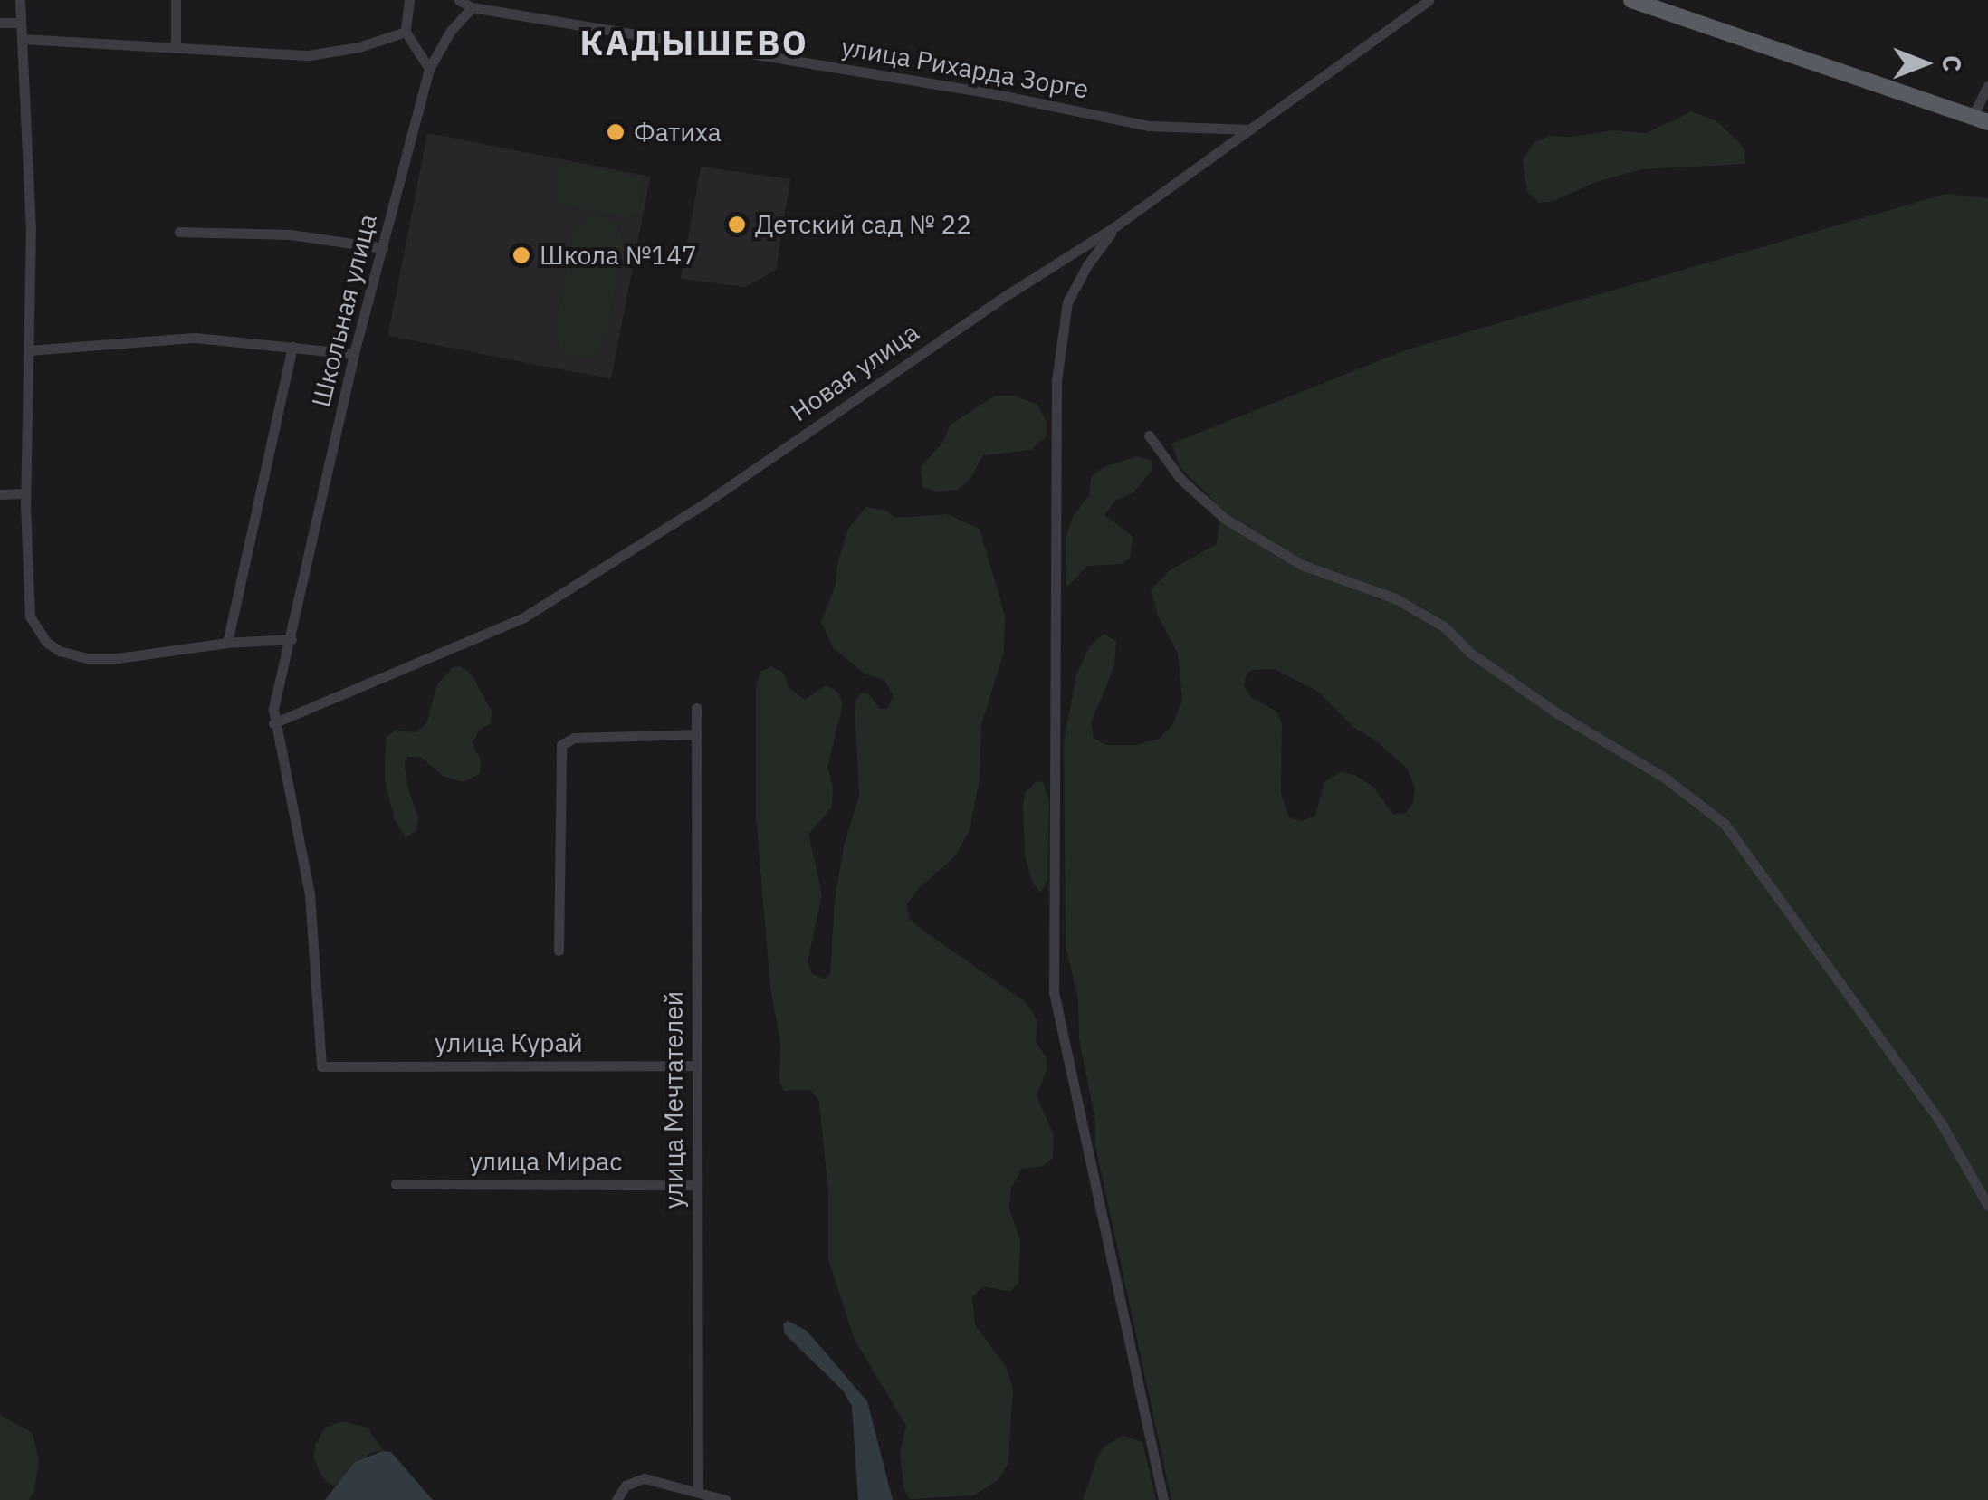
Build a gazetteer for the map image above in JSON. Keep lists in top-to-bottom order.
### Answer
{
  "streets": {
    "street": [
      "улица Рихарда Зорге",
      "Школьная улица",
      "Новая улица",
      "улица Курай",
      "улица Мечтателей",
      "улица Мирас"
    ]
  },
  "crossings": [
    ["улица Рихарда Зорге", "Школьная улица"],
    ["улица Рихарда Зорге", "Новая улица"],
    ["Школьная улица", "Новая улица"],
    ["Школьная улица", "улица Курай"],
    ["Новая улица", "улица Курай"],
    ["улица Курай", "улица Мечтателей"],
    ["улица Мечтателей", "улица Мирас"]
  ],
  "districts": ["КАДЫШЕВО"],
  "places": ["Фатиха", "Детский сад № 22", "Школа №147"],
  "north": "right"
}
